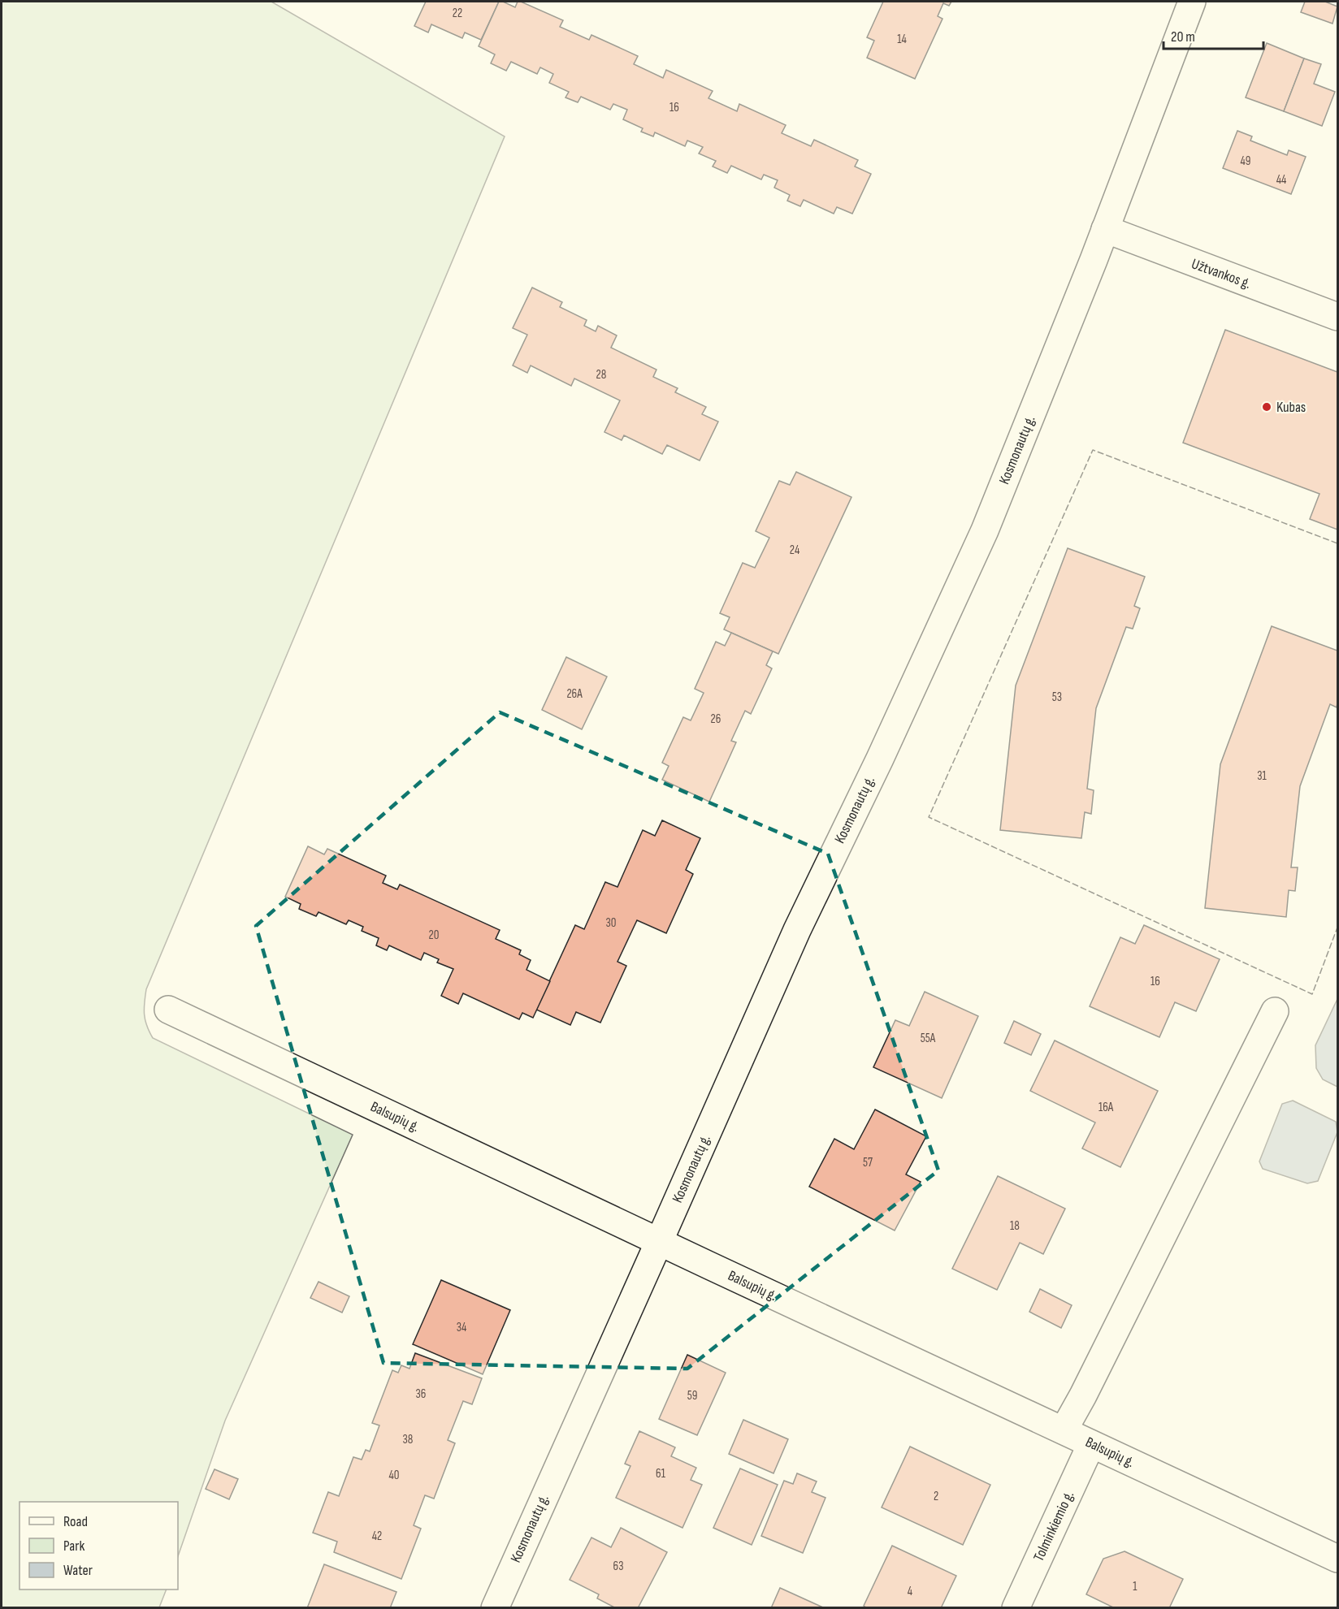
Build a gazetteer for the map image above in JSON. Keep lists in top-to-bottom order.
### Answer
{
  "streets": {
    "street": [
      "Užtvankos g.",
      "Kosmonautų g.",
      "Balsupių g.",
      "Tolminkiemio g."
    ]
  },
  "crossings": [
    ["Užtvankos g.", "Kosmonautų g."],
    ["Kosmonautų g.", "Balsupių g."],
    ["Balsupių g.", "Tolminkiemio g."]
  ],
  "places": ["Kubas"],
  "house_numbers": [
    "22",
    "14",
    "16",
    "49",
    "44",
    "28",
    "24",
    "26A",
    "53",
    "26",
    "31",
    "30",
    "20",
    "16",
    "55A",
    "16A",
    "57",
    "18",
    "34",
    "36",
    "59",
    "38",
    "61",
    "40",
    "2",
    "42",
    "63",
    "1",
    "4"
  ],
  "legend": ["Road", "Park", "Water"],
  "scale_bar": "20 m"
}
